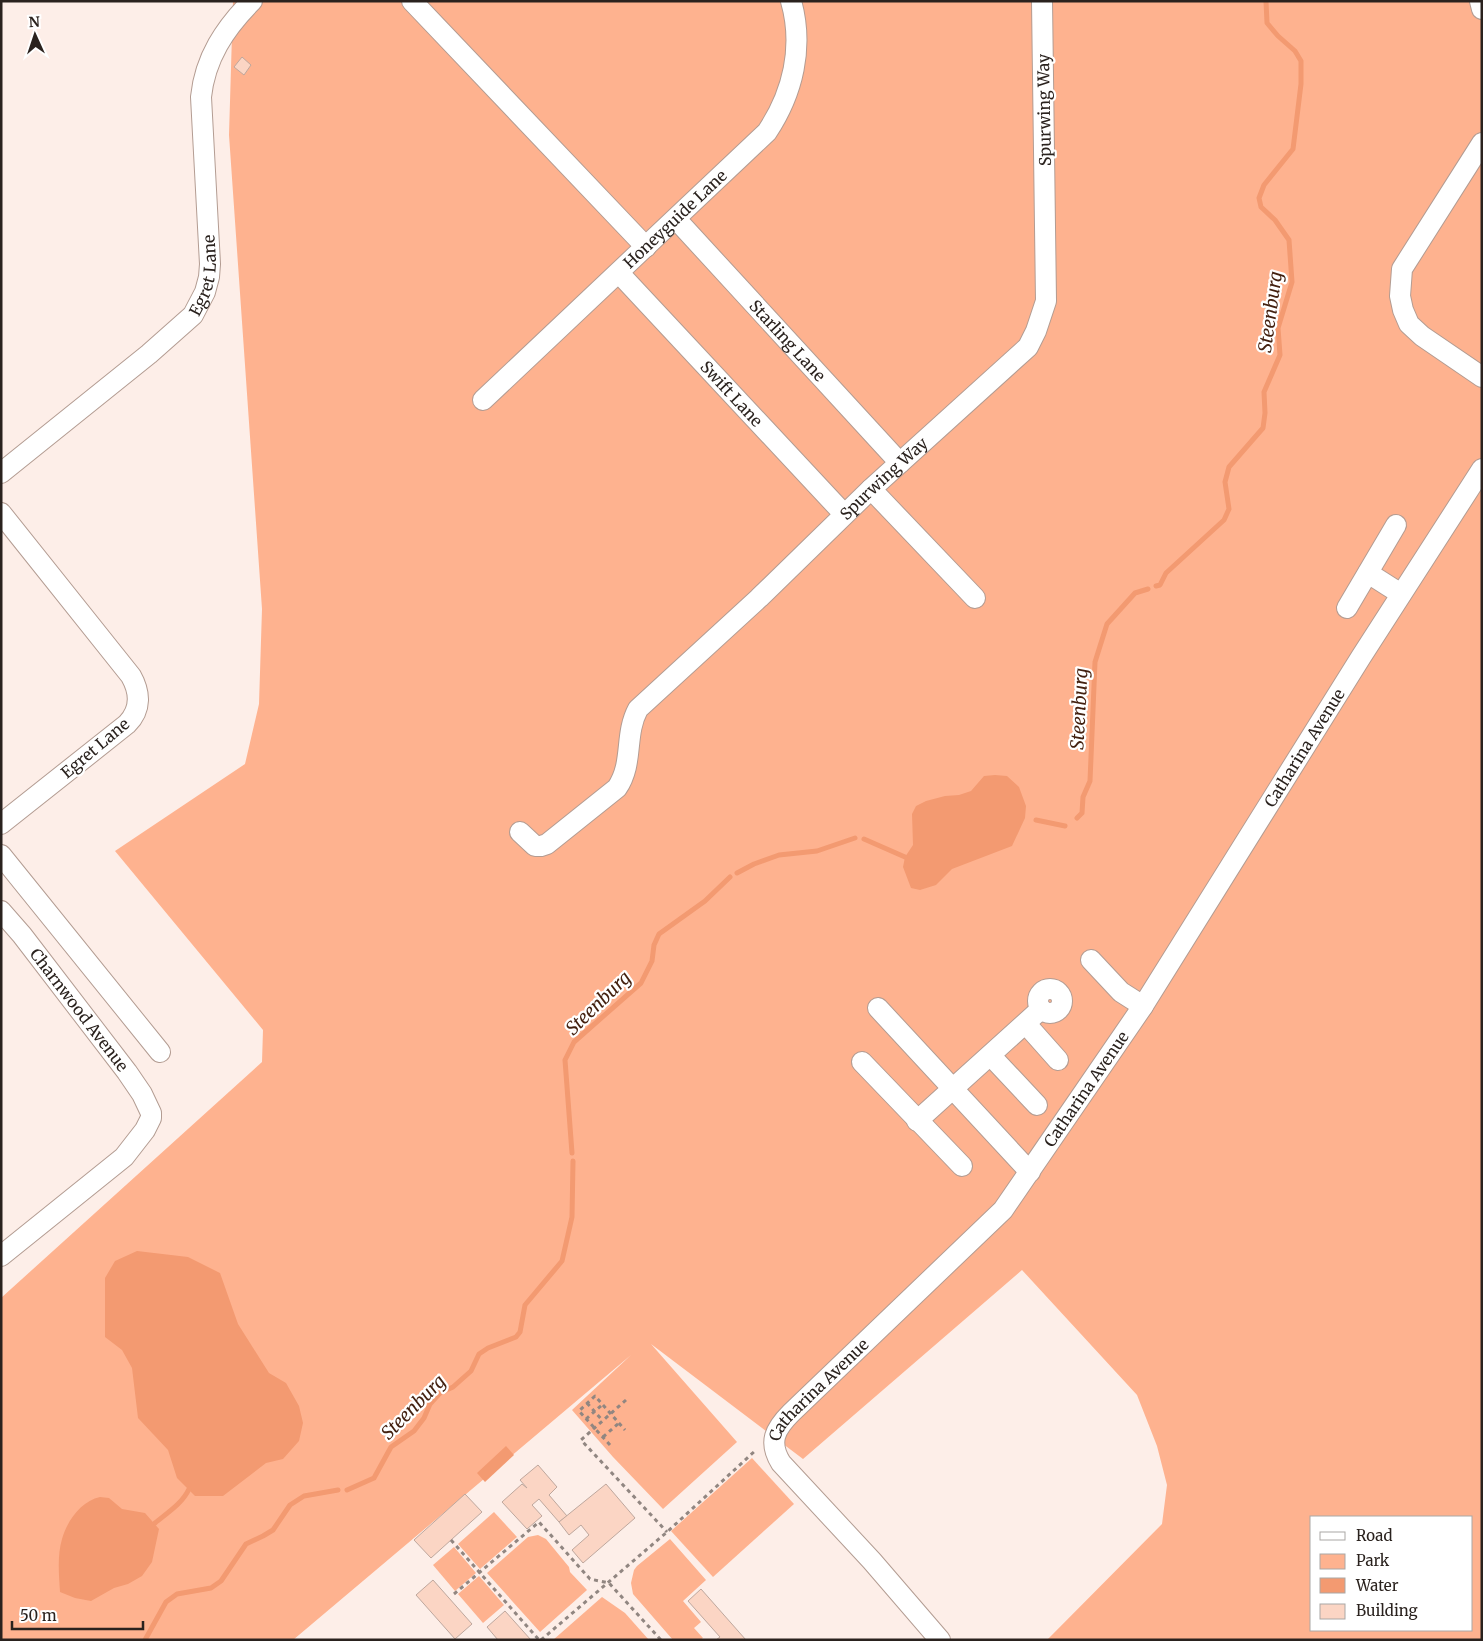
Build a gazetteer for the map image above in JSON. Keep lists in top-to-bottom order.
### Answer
{
  "streets": {
    "street": [
      "Spurwing Way",
      "Honeyguide Lane",
      "Egret Lane",
      "Starling Lane",
      "Swift Lane",
      "Catharina Avenue",
      "Charnwood Avenue"
    ]
  },
  "crossings": [
    ["Spurwing Way", "Starling Lane"],
    ["Spurwing Way", "Swift Lane"],
    ["Honeyguide Lane", "Starling Lane"],
    ["Honeyguide Lane", "Swift Lane"]
  ],
  "water": ["Steenburg"],
  "legend": [
    "Road",
    "Park",
    "Water",
    "Building"
  ],
  "scale_bar": "50 m",
  "north": "top"
}
